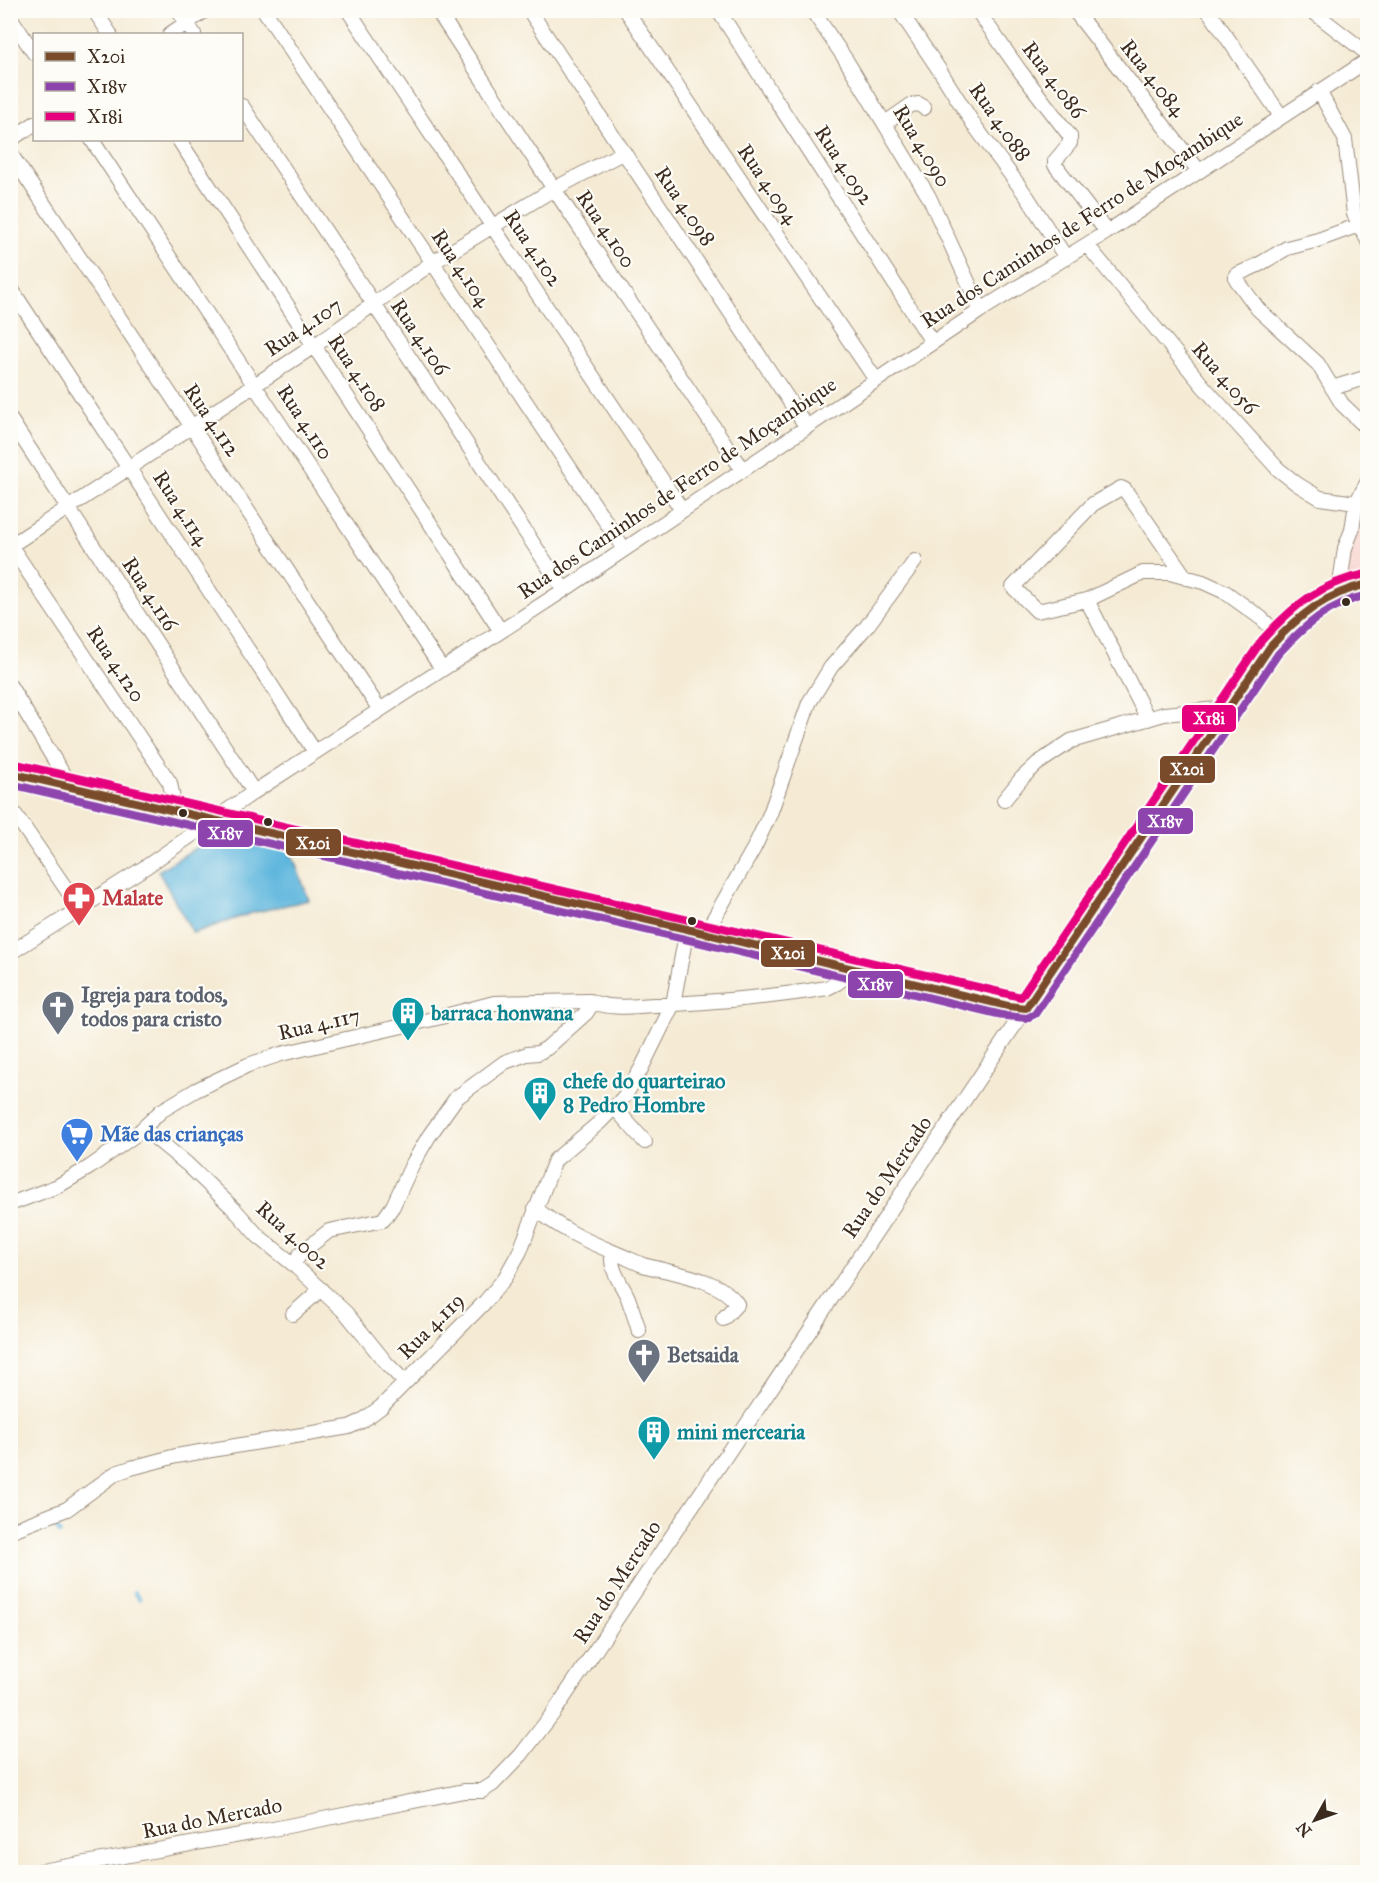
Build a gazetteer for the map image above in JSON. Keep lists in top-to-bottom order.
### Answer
{
  "streets": {
    "street": [
      "Rua 4.084",
      "Rua 4.086",
      "Rua 4.088",
      "Rua 4.090",
      "Rua 4.092",
      "Rua 4.094",
      "Rua 4.098",
      "Rua dos Caminhos de Ferro de Moçambique",
      "Rua 4.100",
      "Rua 4.102",
      "Rua 4.104",
      "Rua 4.107",
      "Rua 4.106",
      "Rua 4.108",
      "Rua 4.056",
      "Rua 4.112",
      "Rua 4.110",
      "Rua 4.114",
      "Rua 4.116",
      "Rua 4.120",
      "Rua 4.117",
      "Rua do Mercado",
      "Rua 4.002",
      "Rua 4.119"
    ]
  },
  "crossings": [
    ["Rua 4.084", "Rua dos Caminhos de Ferro de Moçambique"],
    ["Rua 4.086", "Rua dos Caminhos de Ferro de Moçambique"],
    ["Rua 4.088", "Rua dos Caminhos de Ferro de Moçambique"],
    ["Rua 4.090", "Rua dos Caminhos de Ferro de Moçambique"],
    ["Rua 4.092", "Rua dos Caminhos de Ferro de Moçambique"],
    ["Rua 4.094", "Rua dos Caminhos de Ferro de Moçambique"],
    ["Rua 4.098", "Rua dos Caminhos de Ferro de Moçambique"],
    ["Rua 4.098", "Rua 4.107"],
    ["Rua dos Caminhos de Ferro de Moçambique", "Rua 4.100"],
    ["Rua dos Caminhos de Ferro de Moçambique", "Rua 4.102"],
    ["Rua dos Caminhos de Ferro de Moçambique", "Rua 4.104"],
    ["Rua dos Caminhos de Ferro de Moçambique", "Rua 4.106"],
    ["Rua dos Caminhos de Ferro de Moçambique", "Rua 4.108"],
    ["Rua dos Caminhos de Ferro de Moçambique", "Rua 4.056"],
    ["Rua dos Caminhos de Ferro de Moçambique", "Rua 4.112"],
    ["Rua dos Caminhos de Ferro de Moçambique", "Rua 4.110"],
    ["Rua dos Caminhos de Ferro de Moçambique", "Rua 4.114"],
    ["Rua dos Caminhos de Ferro de Moçambique", "Rua 4.116"],
    ["Rua 4.100", "Rua 4.107"],
    ["Rua 4.102", "Rua 4.107"],
    ["Rua 4.104", "Rua 4.107"],
    ["Rua 4.107", "Rua 4.106"],
    ["Rua 4.107", "Rua 4.108"],
    ["Rua 4.107", "Rua 4.112"],
    ["Rua 4.107", "Rua 4.110"],
    ["Rua 4.107", "Rua 4.114"],
    ["Rua 4.107", "Rua 4.116"],
    ["Rua 4.107", "Rua 4.120"],
    ["Rua 4.117", "Rua 4.002"],
    ["Rua 4.117", "Rua 4.119"],
    ["Rua 4.002", "Rua 4.119"]
  ],
  "places": {
    "pharmacy": ["Malate"],
    "church": ["Igreja para todos, todos para cristo", "Betsaida"],
    "building": ["barraca honwana", "chefe do quarteirao 8 Pedro Hombre", "mini mercearia"],
    "supermarket": ["Mãe das crianças"]
  },
  "lines": ["transit line X18i", "transit line X20i", "transit line X18v"],
  "legend": ["X20i", "X18v", "X18i"],
  "north": "bottom left"
}
